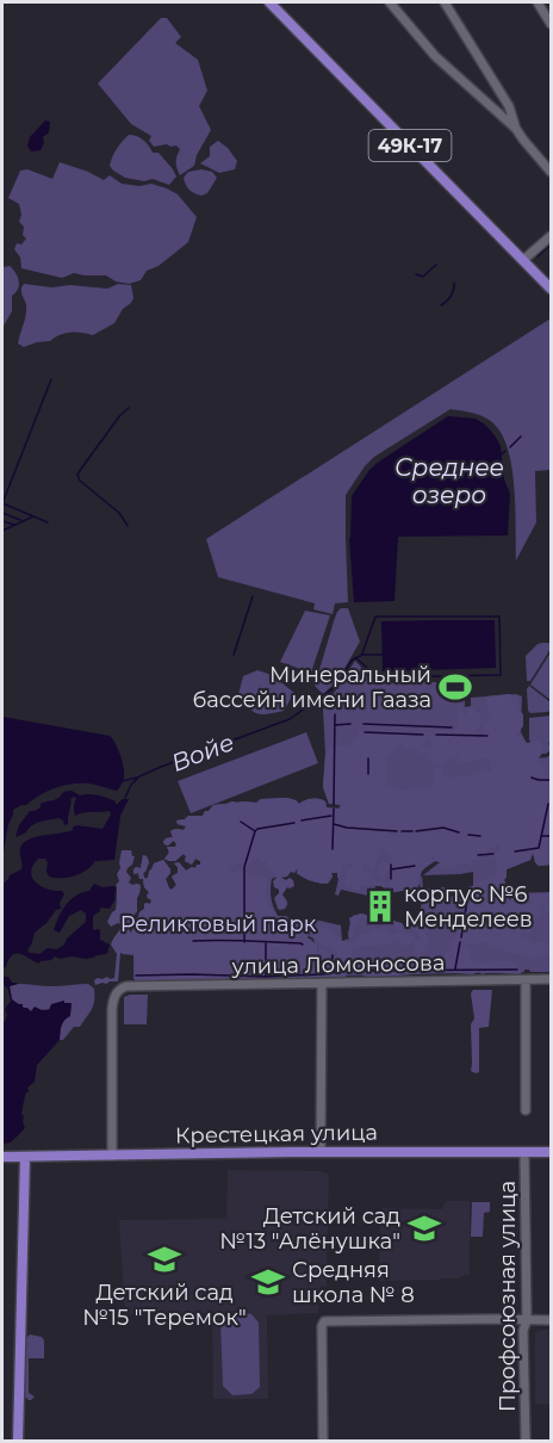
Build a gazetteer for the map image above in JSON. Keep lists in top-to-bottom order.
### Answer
{
  "streets": {
    "main road": ["49К-17", "Крестецкая улица"],
    "street": ["улица Ломоносова", "Профсоюзная улица"]
  },
  "crossings": [
    ["улица Ломоносова", "Крестецкая улица"],
    ["Крестецкая улица", "Профсоюзная улица"]
  ],
  "water": ["Среднее озеро", "Войе"],
  "parks": ["Реликтовый парк"],
  "places": {
    "sports": ["Минеральный бассейн имени Гааза"],
    "building": ["корпус №6 Менделеев"],
    "school or university": ["Детский сад №13 \"Алёнушка\"", "Детский сад №15 \"Теремок\"", "Средняя школа № 8"]
  }
}
